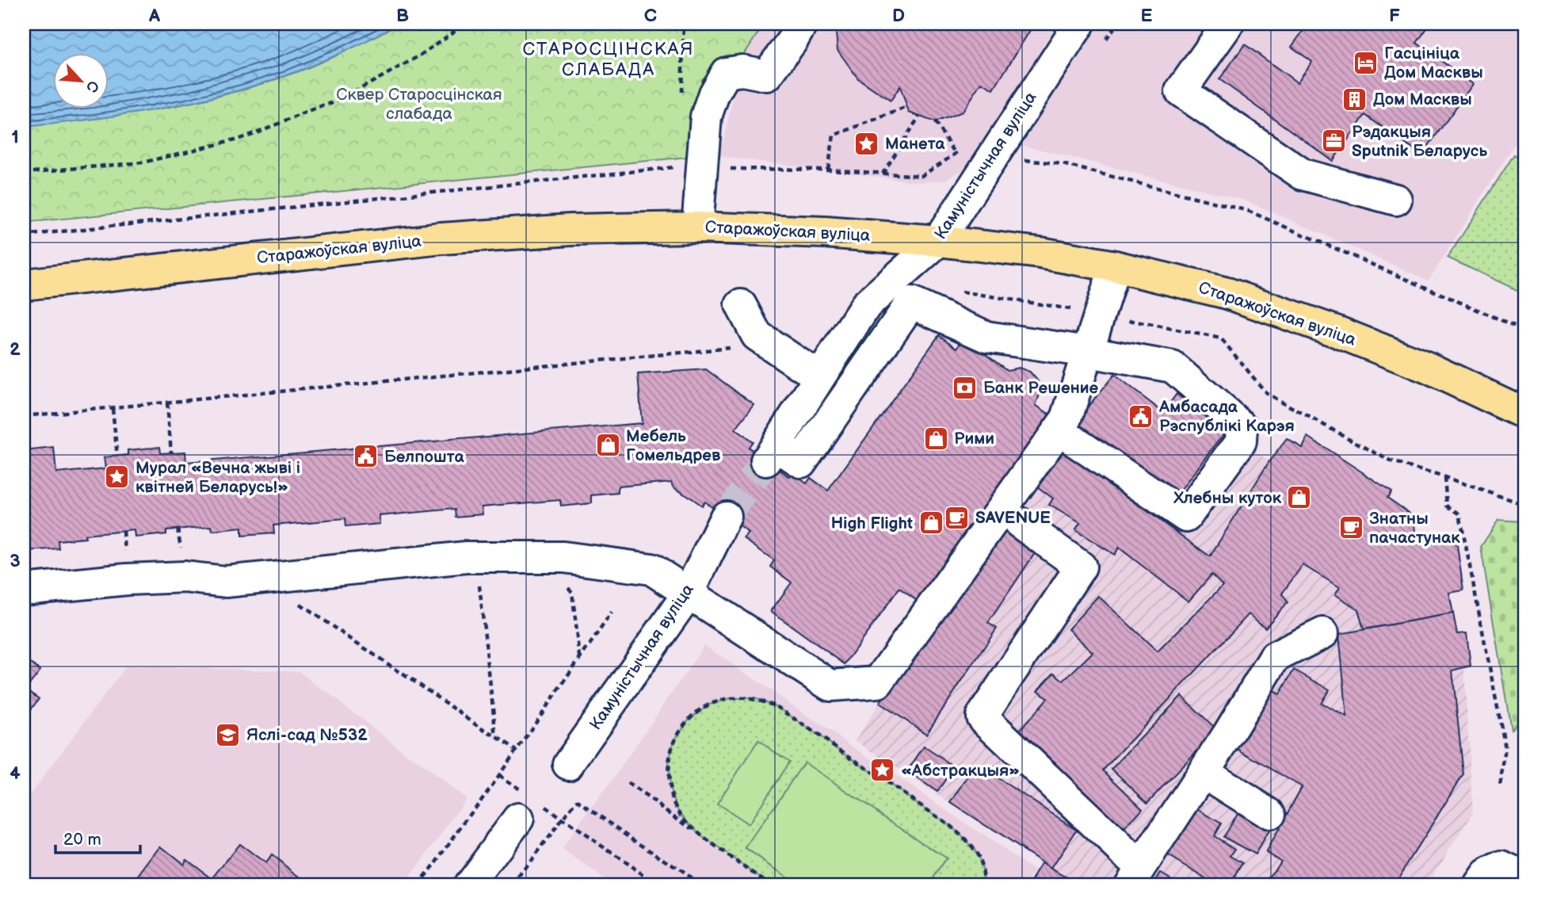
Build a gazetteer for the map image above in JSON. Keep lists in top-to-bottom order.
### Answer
{
  "streets": {
    "main road": ["Старажоўская вуліца"],
    "street": ["Камуністычная вуліца"]
  },
  "crossings": [
    ["Камуністычная вуліца", "Старажоўская вуліца"]
  ],
  "districts": ["СТАРОСЦІНСКАЯ СЛАБАДА"],
  "parks": ["Сквер Старосцінская слабада"],
  "places": {
    "hotel": ["Гасцініца Дом Масквы"],
    "building": ["Дом Масквы"],
    "office": ["Рэдакцыя Sputnik Беларусь"],
    "place": ["Манета", "Мурал «Вечна жыві і квітней Беларусь!»", "«Абстракцыя»"],
    "bank": ["Банк Решение"],
    "public building": ["Амбасада Рэспублікі Карэя", "Белпошта"],
    "shop": [
      "Рими",
      "Мебель Гомельдрев",
      "Хлебны куток",
      "High Flight"
    ],
    "cafe": ["SAVENUE", "Знатны пачастунак"],
    "school or university": ["Яслі-сад №532"]
  },
  "scale_bar": "20 m",
  "north": "bottom right",
  "grid": {
    "columns": [
      "A",
      "B",
      "C",
      "D",
      "E",
      "F"
    ],
    "rows": [
      "1",
      "2",
      "3",
      "4"
    ]
  }
}
